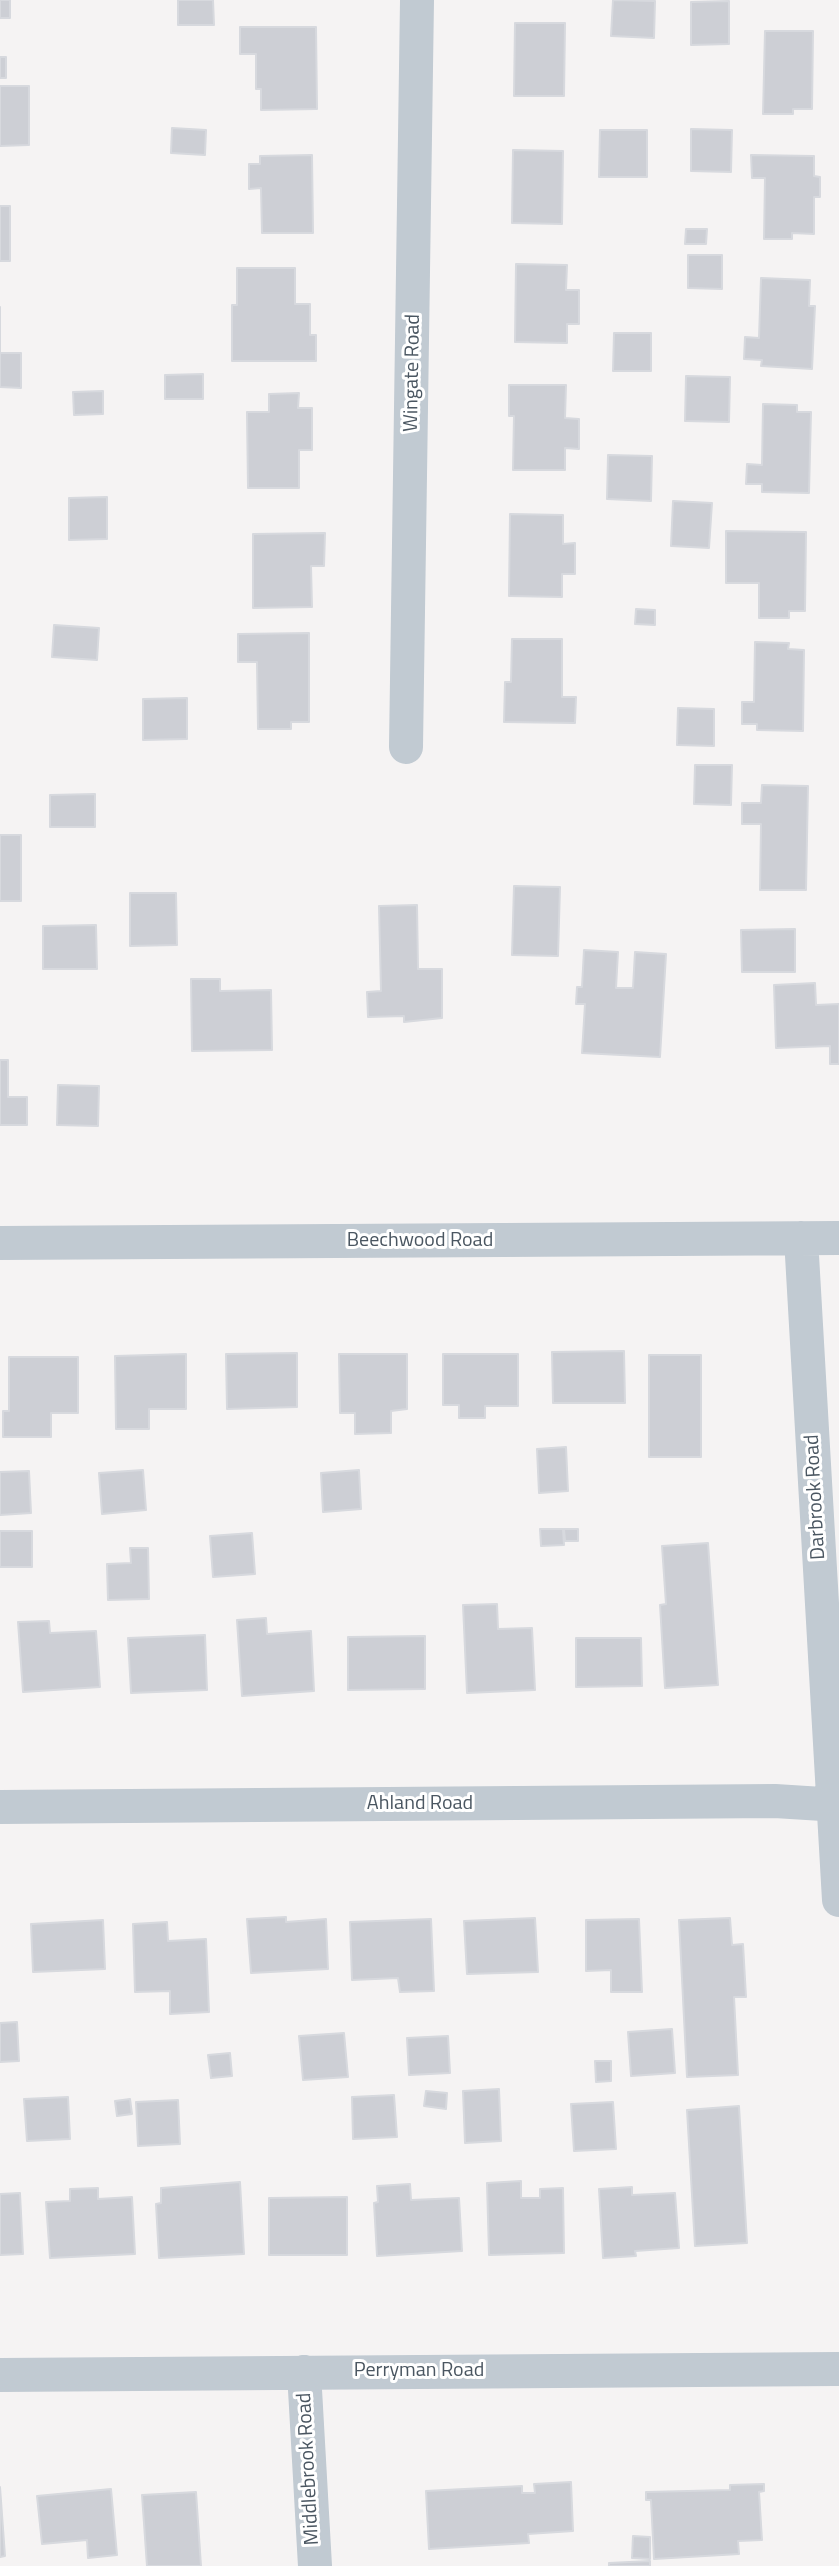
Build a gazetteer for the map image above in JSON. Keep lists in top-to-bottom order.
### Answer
{
  "streets": {
    "street": [
      "Wingate Road",
      "Beechwood Road",
      "Darbrook Road",
      "Ahland Road",
      "Perryman Road",
      "Middlebrook Road"
    ]
  },
  "crossings": [
    ["Beechwood Road", "Darbrook Road"],
    ["Darbrook Road", "Ahland Road"],
    ["Perryman Road", "Middlebrook Road"]
  ]
}
